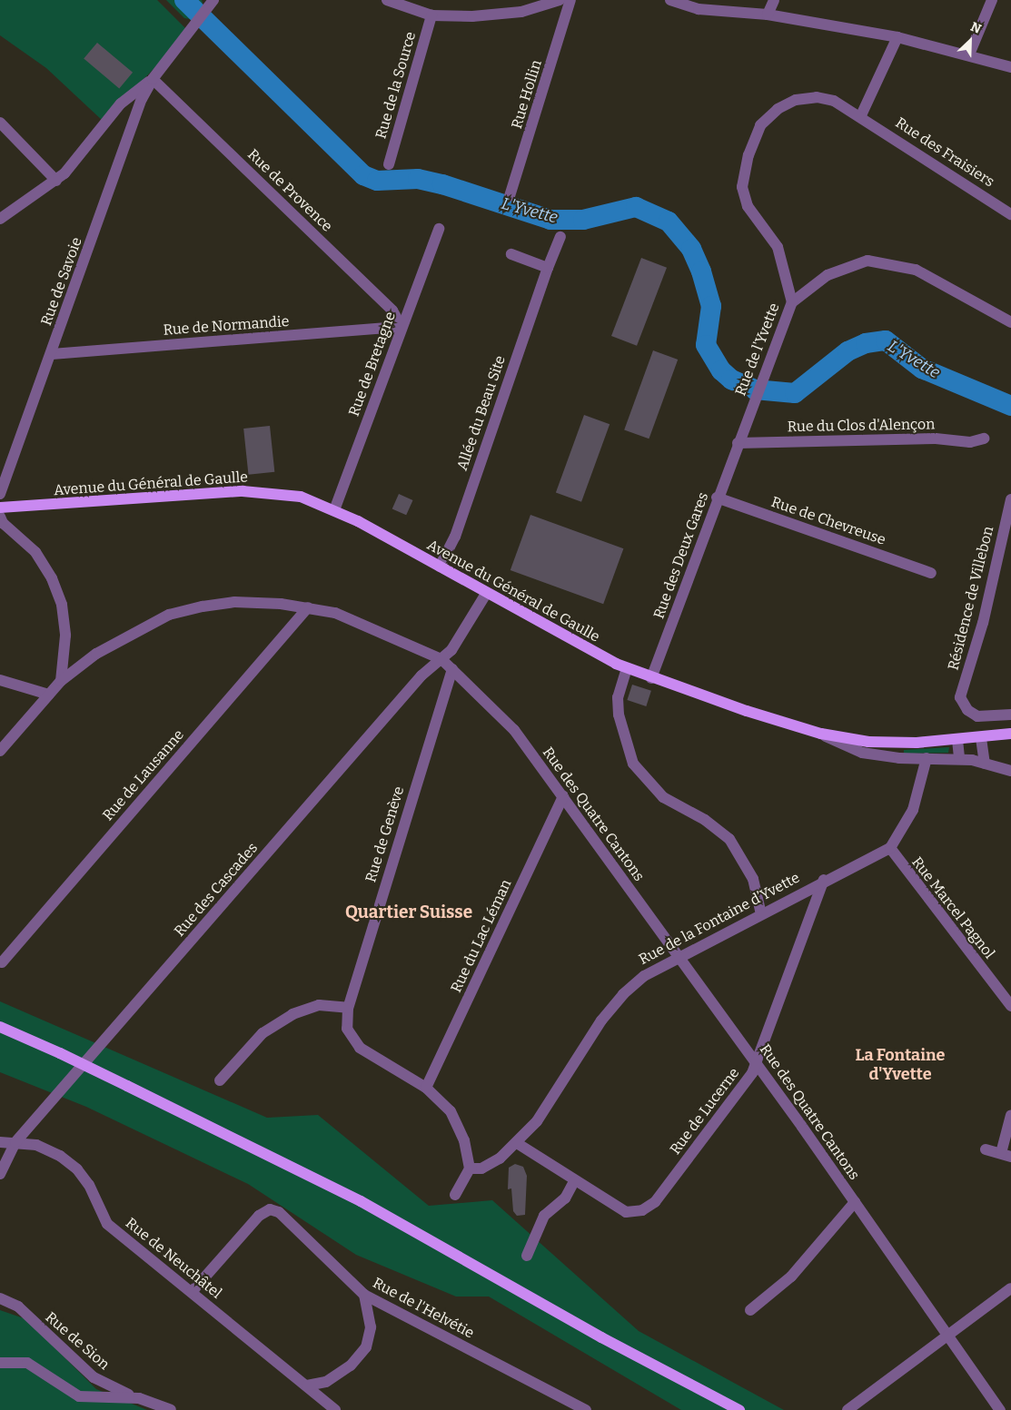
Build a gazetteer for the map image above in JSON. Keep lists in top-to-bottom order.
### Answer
{
  "streets": {
    "main road": ["Avenue du Général de Gaulle"],
    "street": [
      "Rue de la Source",
      "Rue Hollin",
      "Rue des Fraisiers",
      "Rue de Provence",
      "Rue de Savoie",
      "Rue de Normandie",
      "Rue de l'Yvette",
      "Rue de Bretagne",
      "Allée du Beau Site",
      "Rue du Clos d'Alençon",
      "Rue de Chevreuse",
      "Rue des Deux Gares",
      "Résidence de Villebon",
      "Rue de Lausanne",
      "Rue des Quatre Cantons",
      "Rue de Genève",
      "Rue des Cascades",
      "Rue Marcel Pagnol",
      "Rue de la Fontaine d’Yvette",
      "Rue du Lac Léman",
      "Rue de Lucerne",
      "Rue de Neuchâtel",
      "Rue de l'Helvétie",
      "Rue de Sion"
    ]
  },
  "crossings": [
    ["Rue des Fraisiers", "Rue de l'Yvette"],
    ["Rue de Provence", "Rue de Savoie"],
    ["Rue de Provence", "Rue de Normandie"],
    ["Rue de Provence", "Rue de Bretagne"],
    ["Rue de Savoie", "Rue de Normandie"],
    ["Rue de Normandie", "Rue de Bretagne"],
    ["Rue de l'Yvette", "Rue du Clos d'Alençon"],
    ["Rue de l'Yvette", "Rue des Deux Gares"],
    ["Rue de Bretagne", "Avenue du Général de Gaulle"],
    ["Allée du Beau Site", "Avenue du Général de Gaulle"],
    ["Rue du Clos d'Alençon", "Rue des Deux Gares"],
    ["Avenue du Général de Gaulle", "Rue des Deux Gares"],
    ["Avenue du Général de Gaulle", "Rue des Cascades"],
    ["Rue de Chevreuse", "Rue des Deux Gares"],
    ["Rue de Lausanne", "Rue des Quatre Cantons"],
    ["Rue des Quatre Cantons", "Rue de Genève"],
    ["Rue des Quatre Cantons", "Rue des Cascades"],
    ["Rue des Quatre Cantons", "Rue de la Fontaine d’Yvette"],
    ["Rue des Quatre Cantons", "Rue du Lac Léman"],
    ["Rue des Quatre Cantons", "Rue de Lucerne"],
    ["Rue de Genève", "Rue de la Fontaine d’Yvette"],
    ["Rue de Genève", "Rue du Lac Léman"],
    ["Rue des Cascades", "Rue de Neuchâtel"],
    ["Rue Marcel Pagnol", "Rue de la Fontaine d’Yvette"],
    ["Rue de la Fontaine d’Yvette", "Rue de Lucerne"],
    ["Rue de Neuchâtel", "Rue de l'Helvétie"]
  ],
  "districts": ["Quartier Suisse", "La Fontaine d'Yvette"],
  "water": ["L'Yvette"],
  "north": "top right"
}
